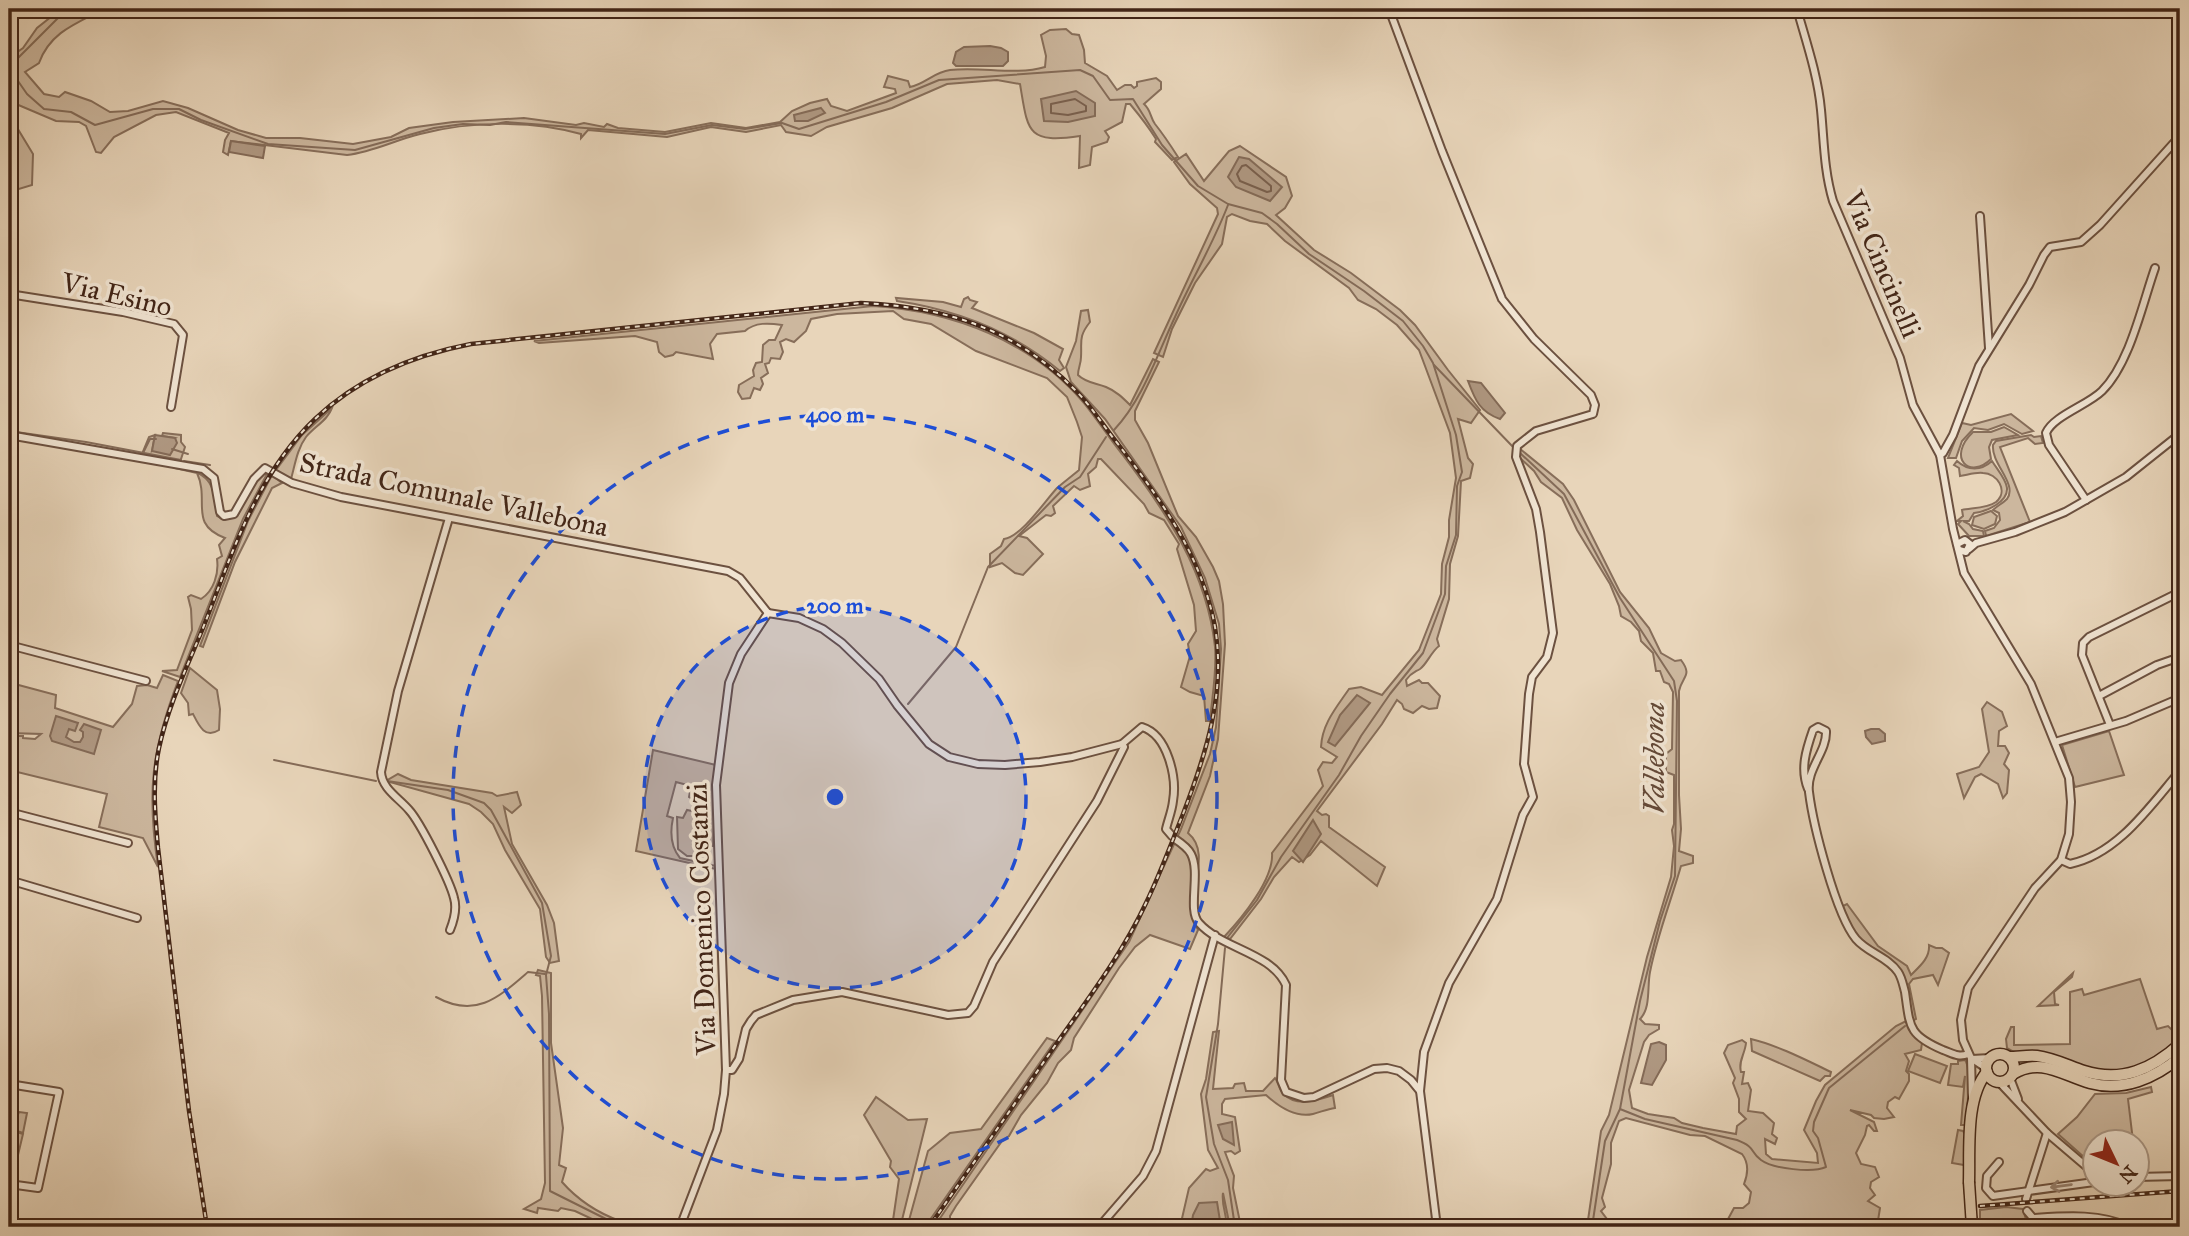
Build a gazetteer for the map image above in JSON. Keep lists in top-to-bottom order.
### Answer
{
  "streets": {
    "street": [
      "Via Cincinelli",
      "Via Esino",
      "Strada Comunale Vallebona",
      "Via Domenico Costanzi"
    ]
  },
  "crossings": [
    ["Strada Comunale Vallebona", "Via Domenico Costanzi"]
  ],
  "water": ["Vallebona"],
  "north": "bottom right",
  "rings": ["400 m", "200 m"]
}
